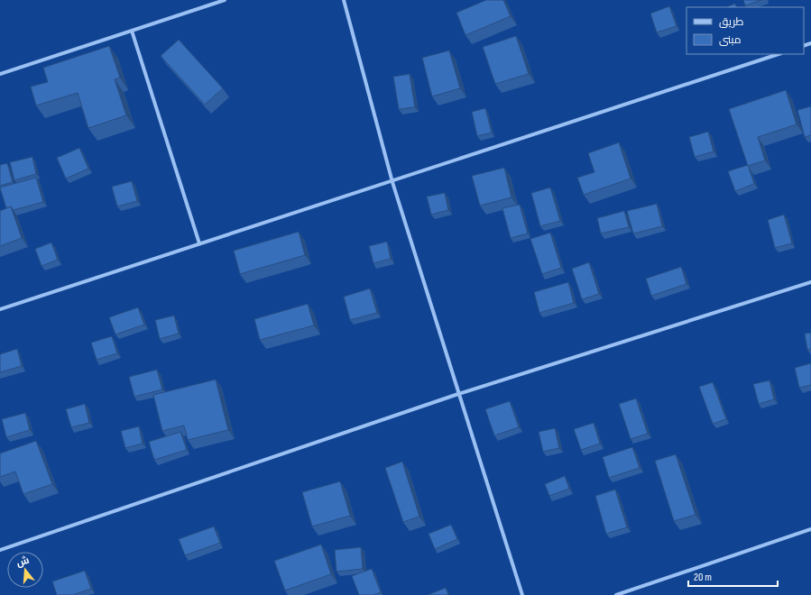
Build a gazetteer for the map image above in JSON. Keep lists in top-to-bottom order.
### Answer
{
  "legend": ["طريق", "مبنى"],
  "scale_bar": "20 m",
  "north": "top"
}
